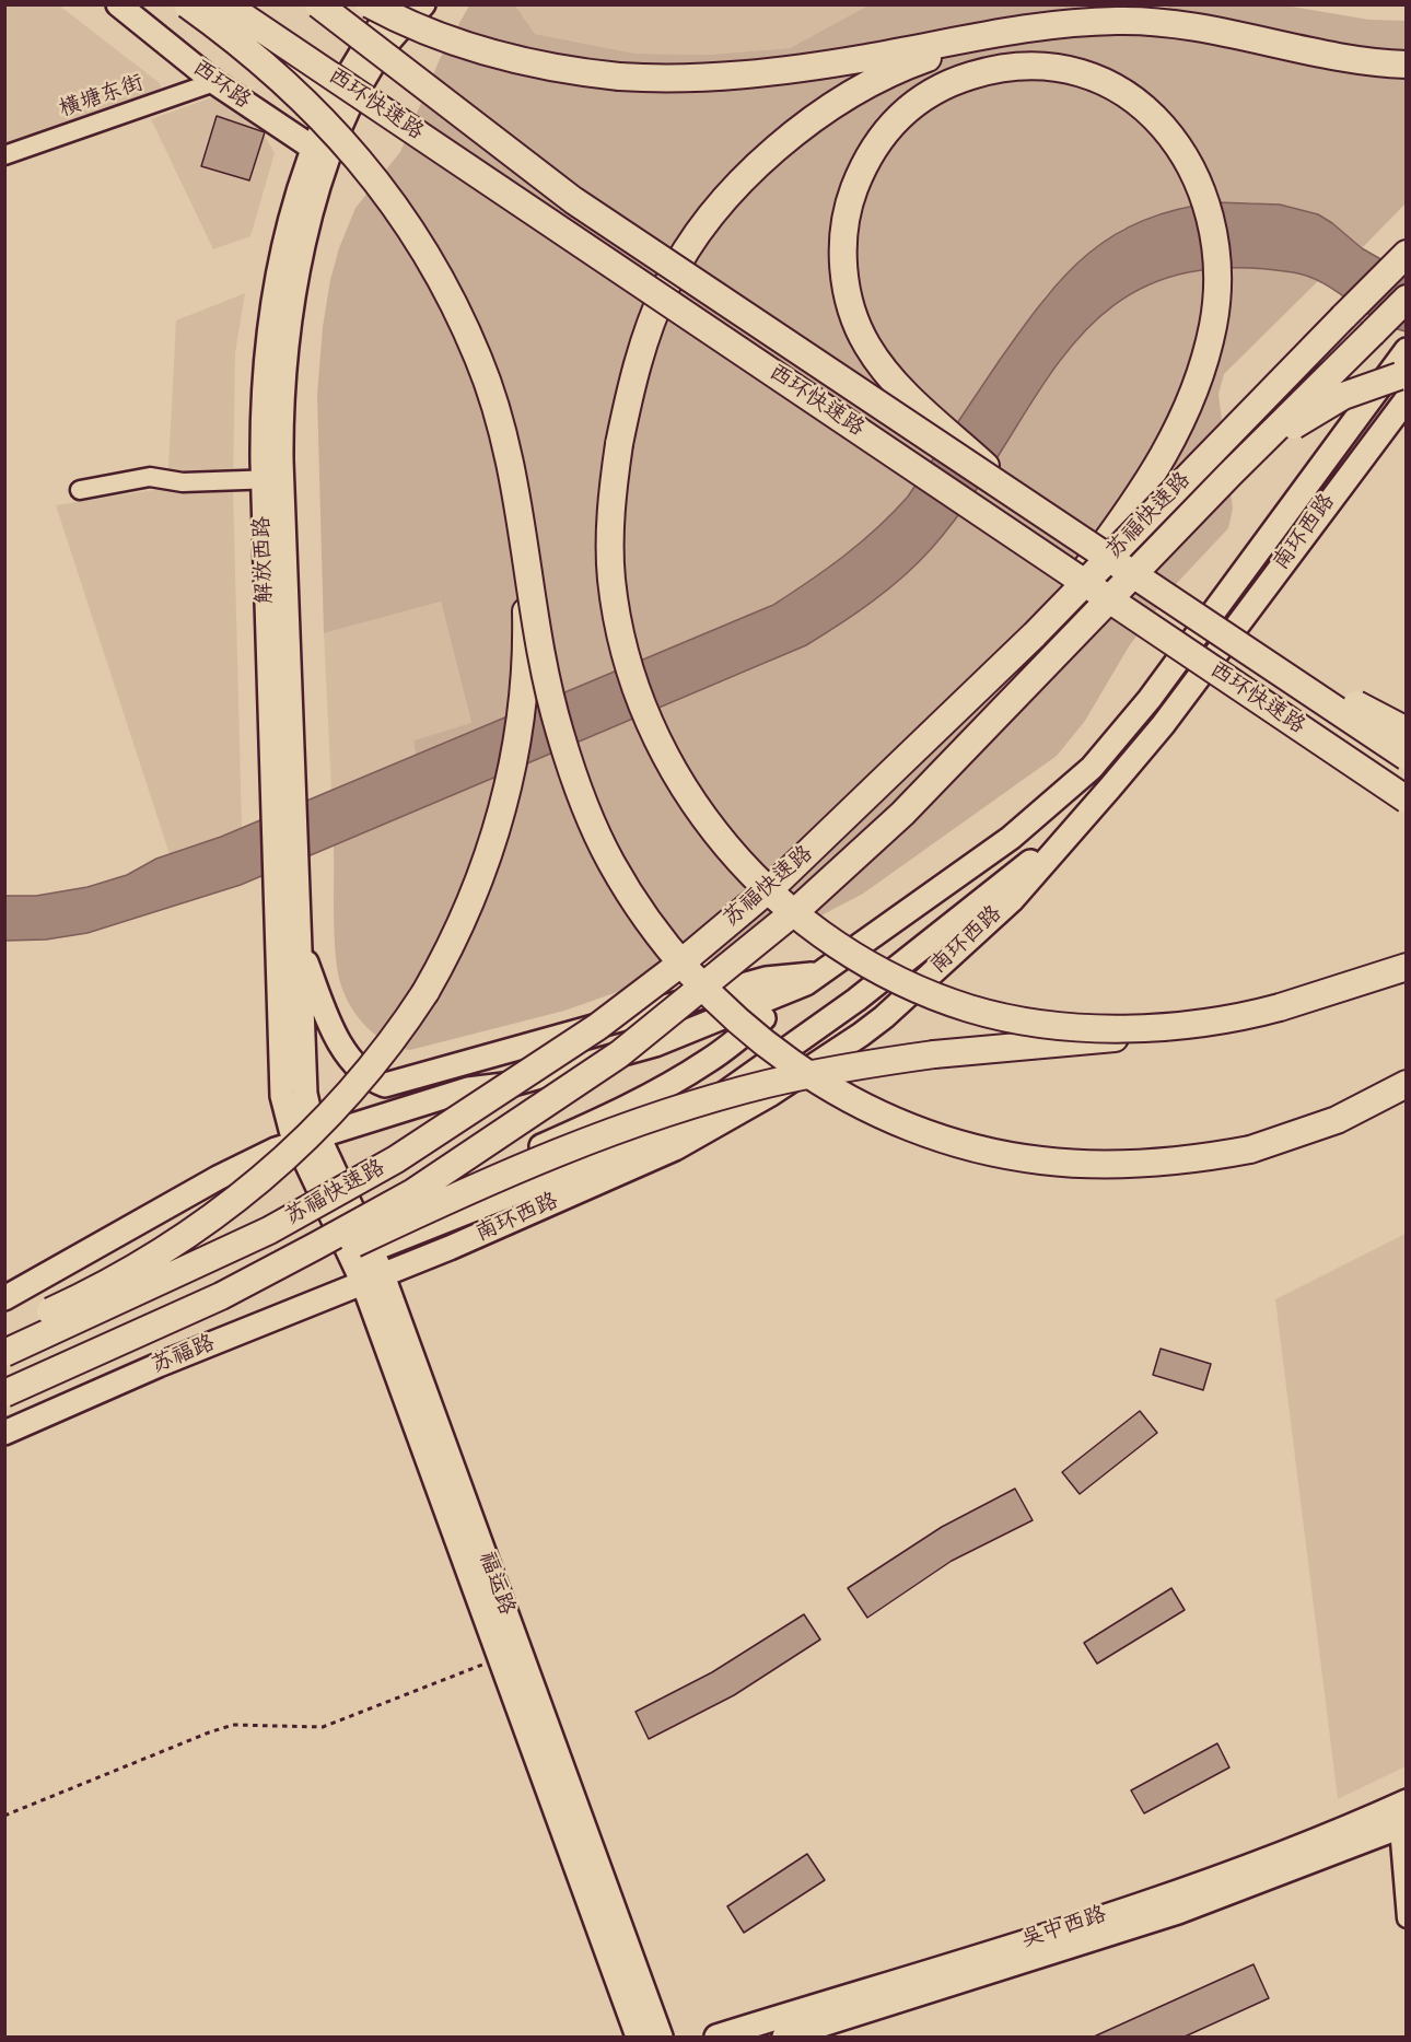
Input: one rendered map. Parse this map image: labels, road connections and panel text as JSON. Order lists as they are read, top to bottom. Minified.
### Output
{"streets":{"highway":["西环快速路","苏福快速路"],"main road":["西环路","南环西路","解放西路","苏福路","福运路","吴中西路"],"street":["横塘东街"]},"crossings":[["西环路","横塘东街"],["西环路","解放西路"],["南环西路","解放西路"],["南环西路","苏福路"],["南环西路","福运路"],["解放西路","福运路"],["苏福路","福运路"]]}
